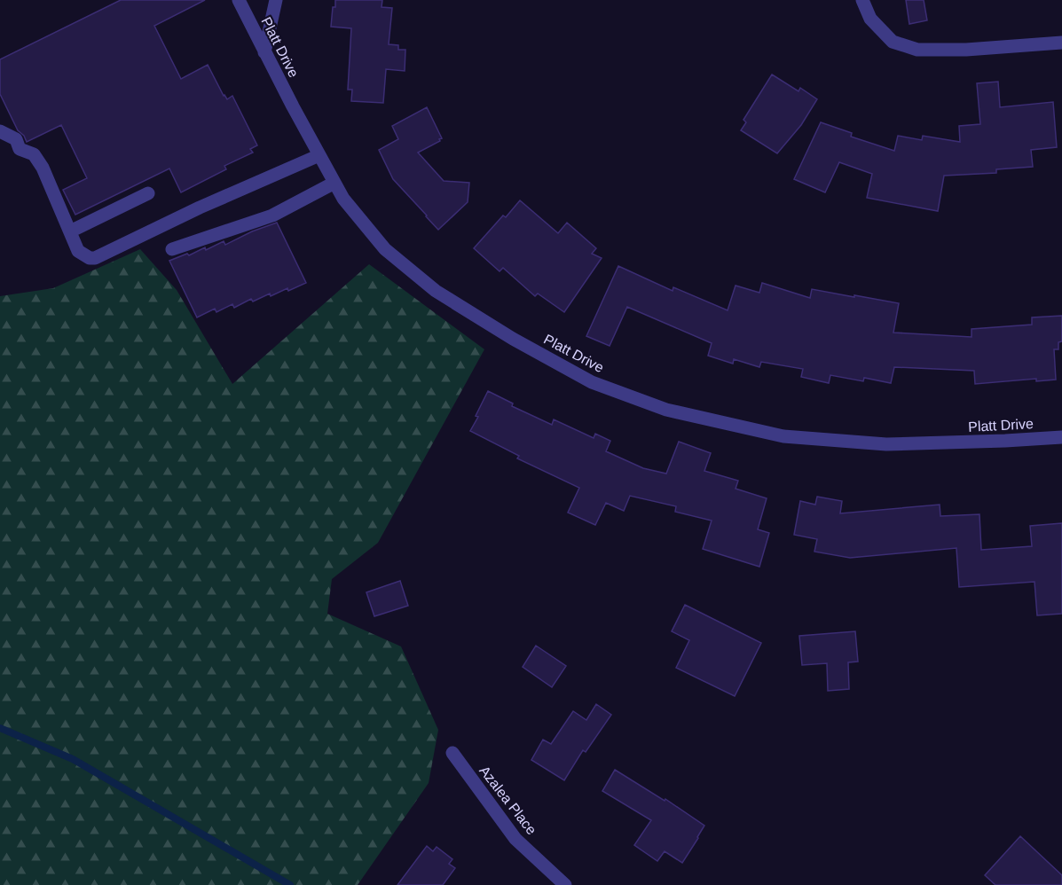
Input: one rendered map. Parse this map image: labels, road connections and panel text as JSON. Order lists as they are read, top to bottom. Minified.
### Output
{"streets":{"street":["Platt Drive","Azalea Place"]}}
